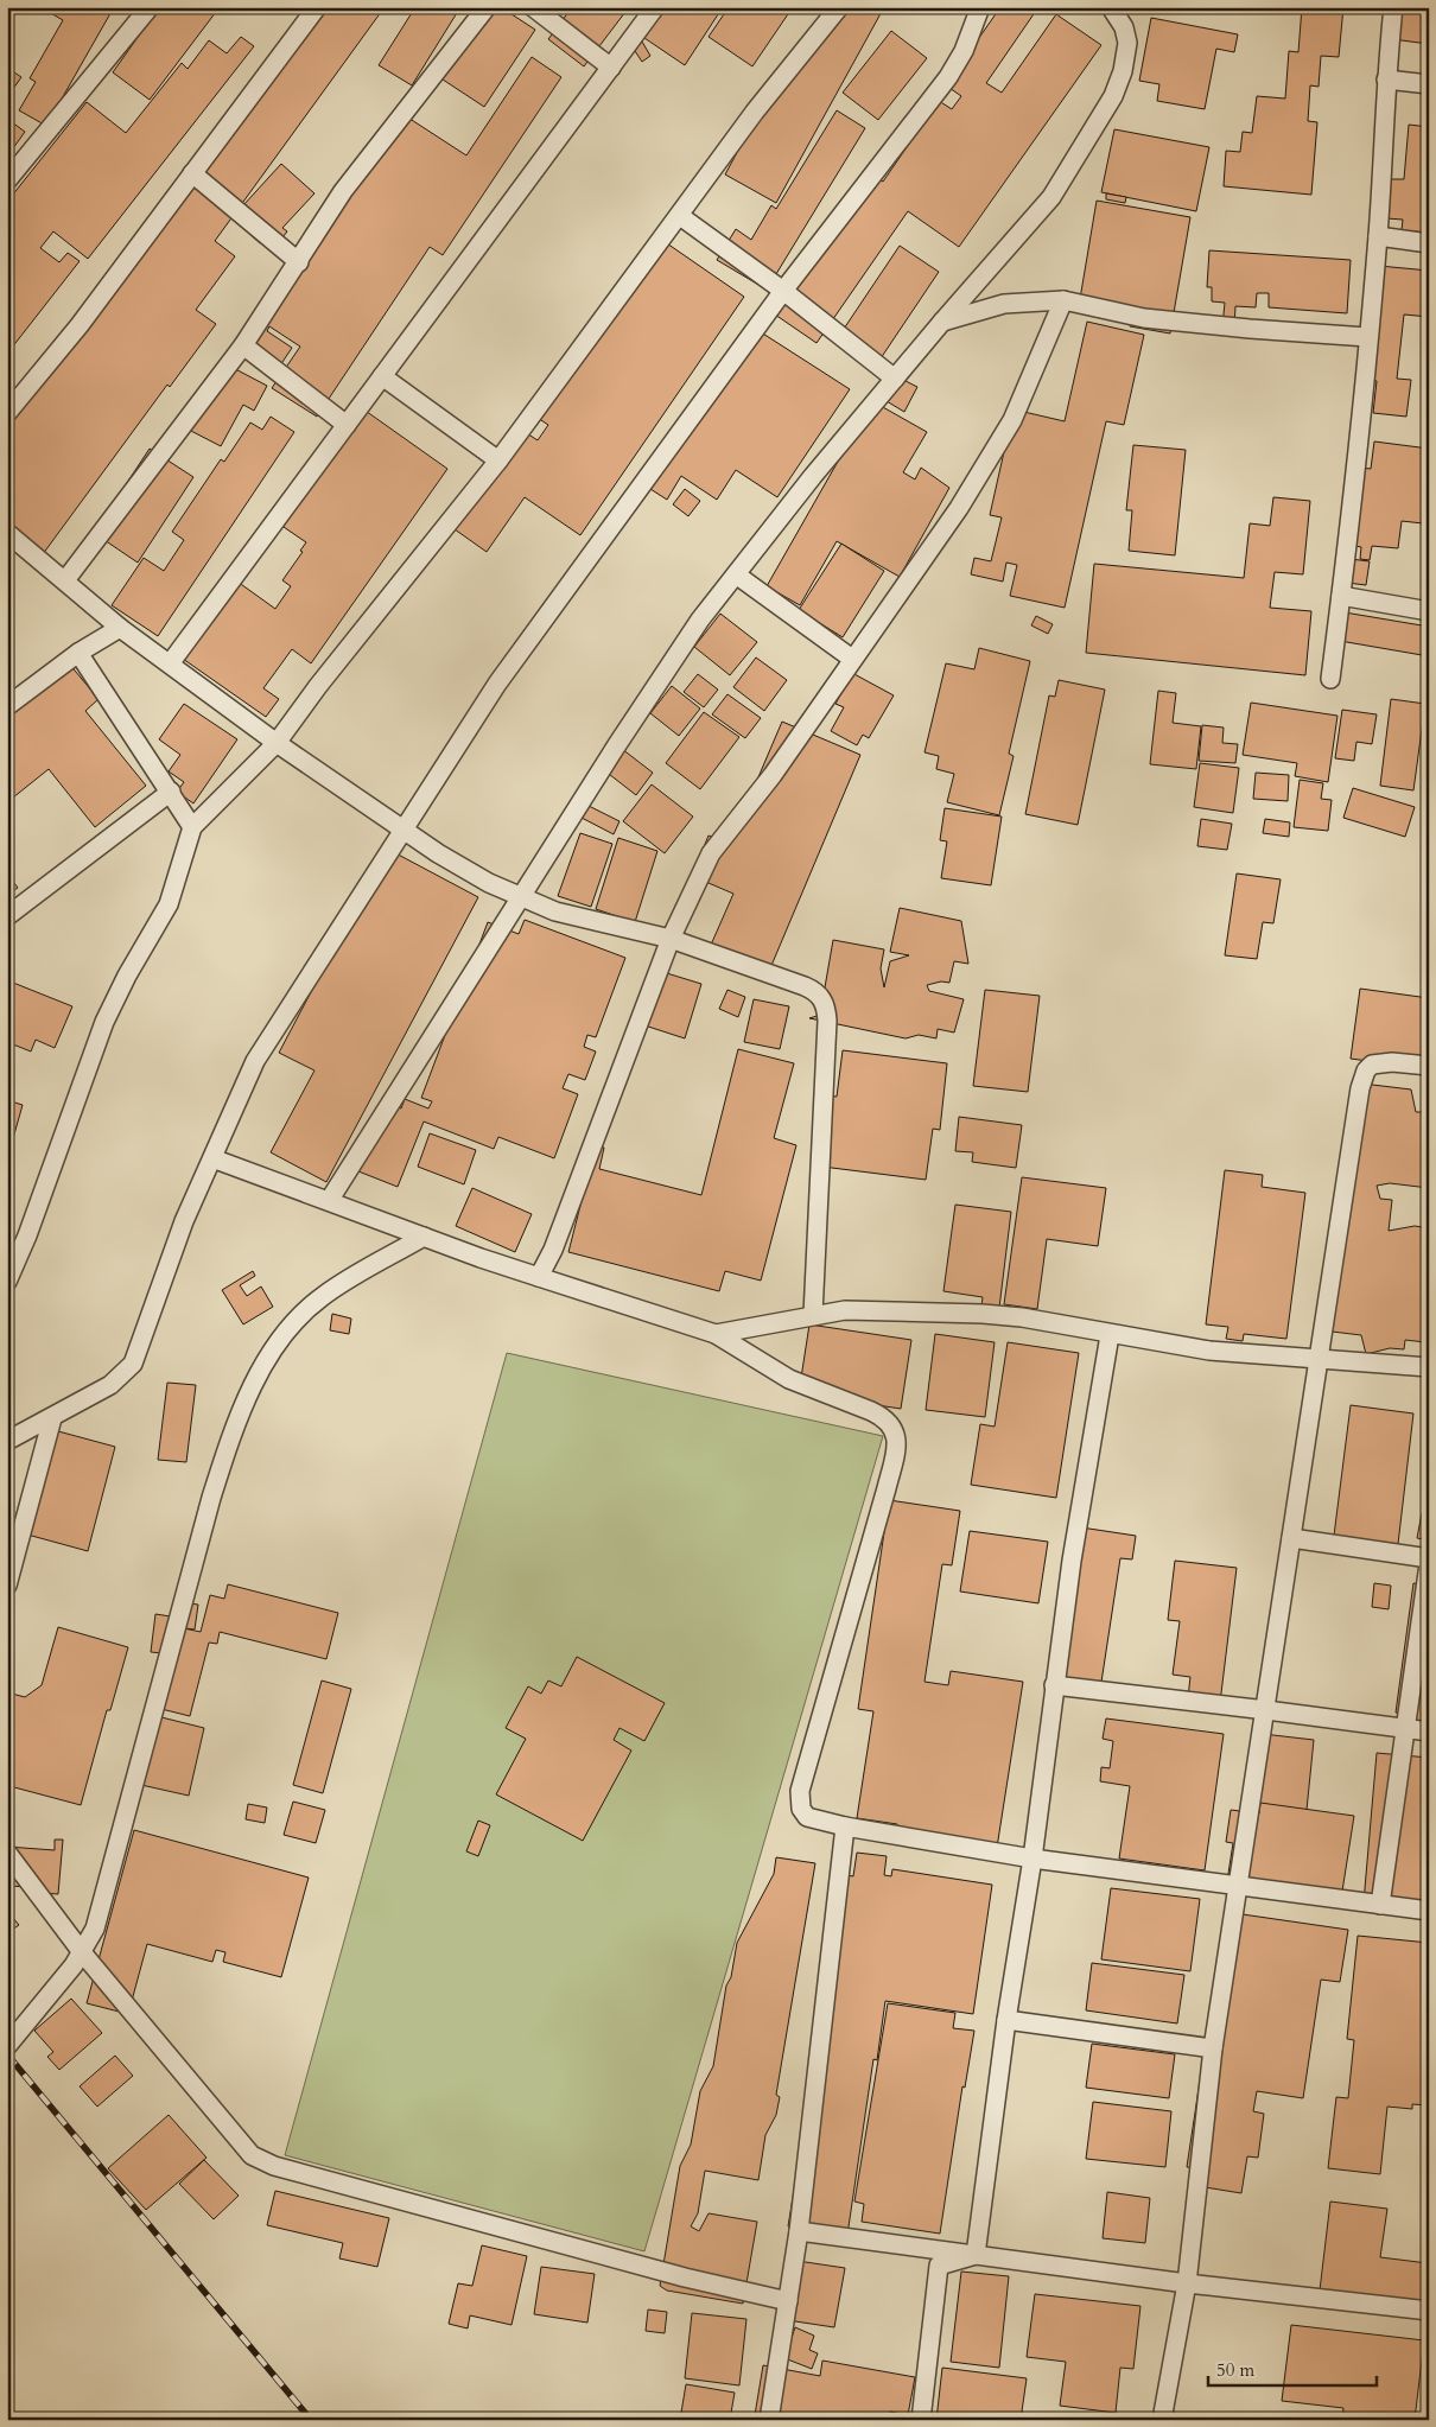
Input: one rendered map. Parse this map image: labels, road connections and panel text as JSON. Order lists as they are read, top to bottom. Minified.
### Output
{"scale_bar":"50 m"}
